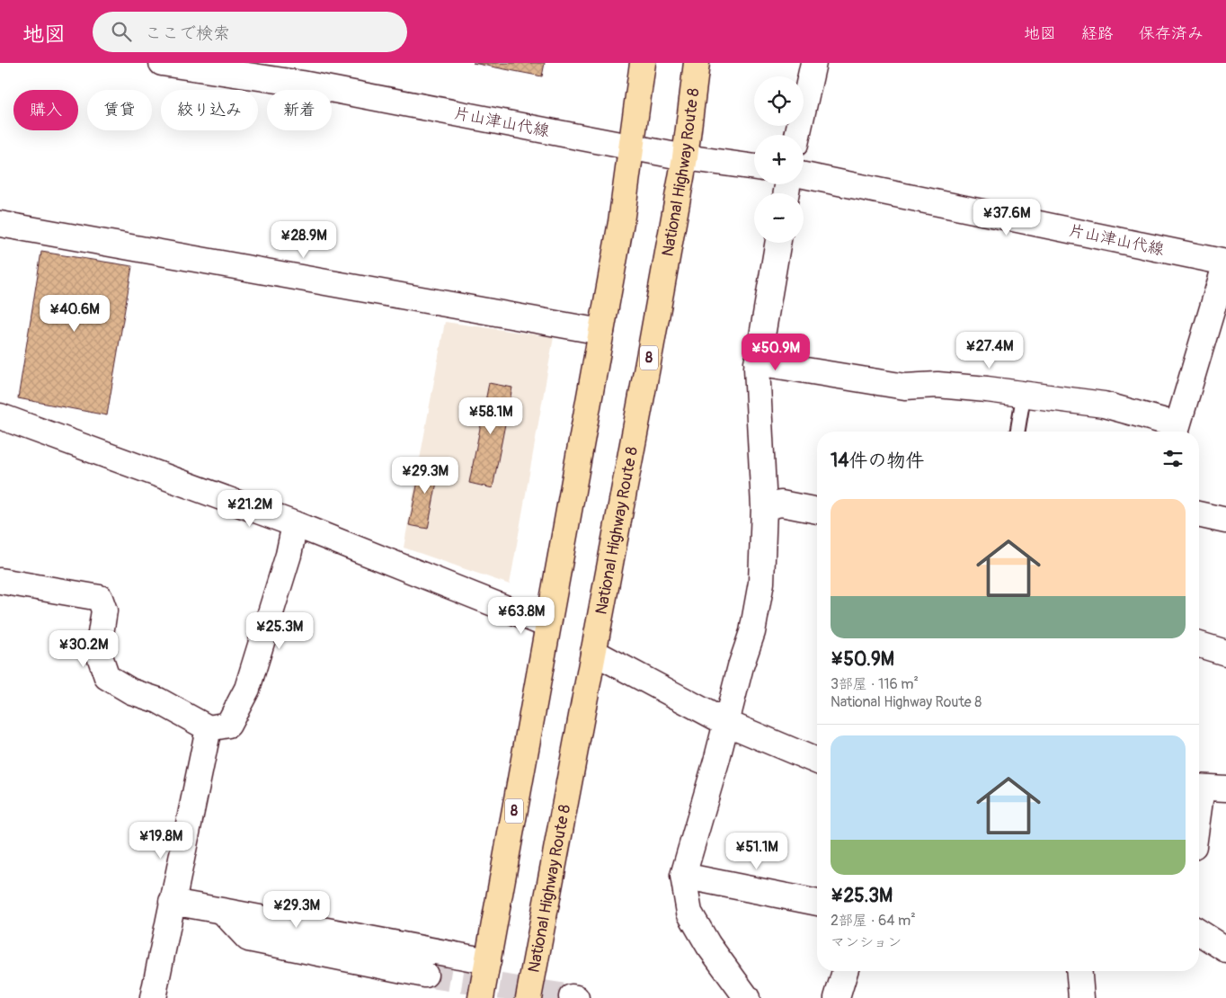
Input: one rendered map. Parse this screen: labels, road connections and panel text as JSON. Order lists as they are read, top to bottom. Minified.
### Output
{"streets":{"highway":["National Highway Route 8","8"],"street":["片山津山代線"]},"crossings":[["片山津山代線","National Highway Route 8"],["片山津山代線","8"]],"page":{"header":"地図","search":"ここで検索","nav":["地図","経路","保存済み"],"map_buttons":["+","−"],"chip":["購入","賃貸","絞り込み","新着"],"price":["¥37.6M","¥28.9M","¥40.6M","¥27.4M","¥50.9M","¥58.1M","¥29.3M","¥21.2M","¥63.8M","¥25.3M","¥30.2M","¥19.8M","¥51.1M","¥29.3M"],"heading":"14件の物件","list":[{"name":"¥50.9M","note":"3部屋 · 116 m² · National Highway Route 8"},{"name":"¥25.3M","note":"2部屋 · 64 m² · マンション"}]}}
